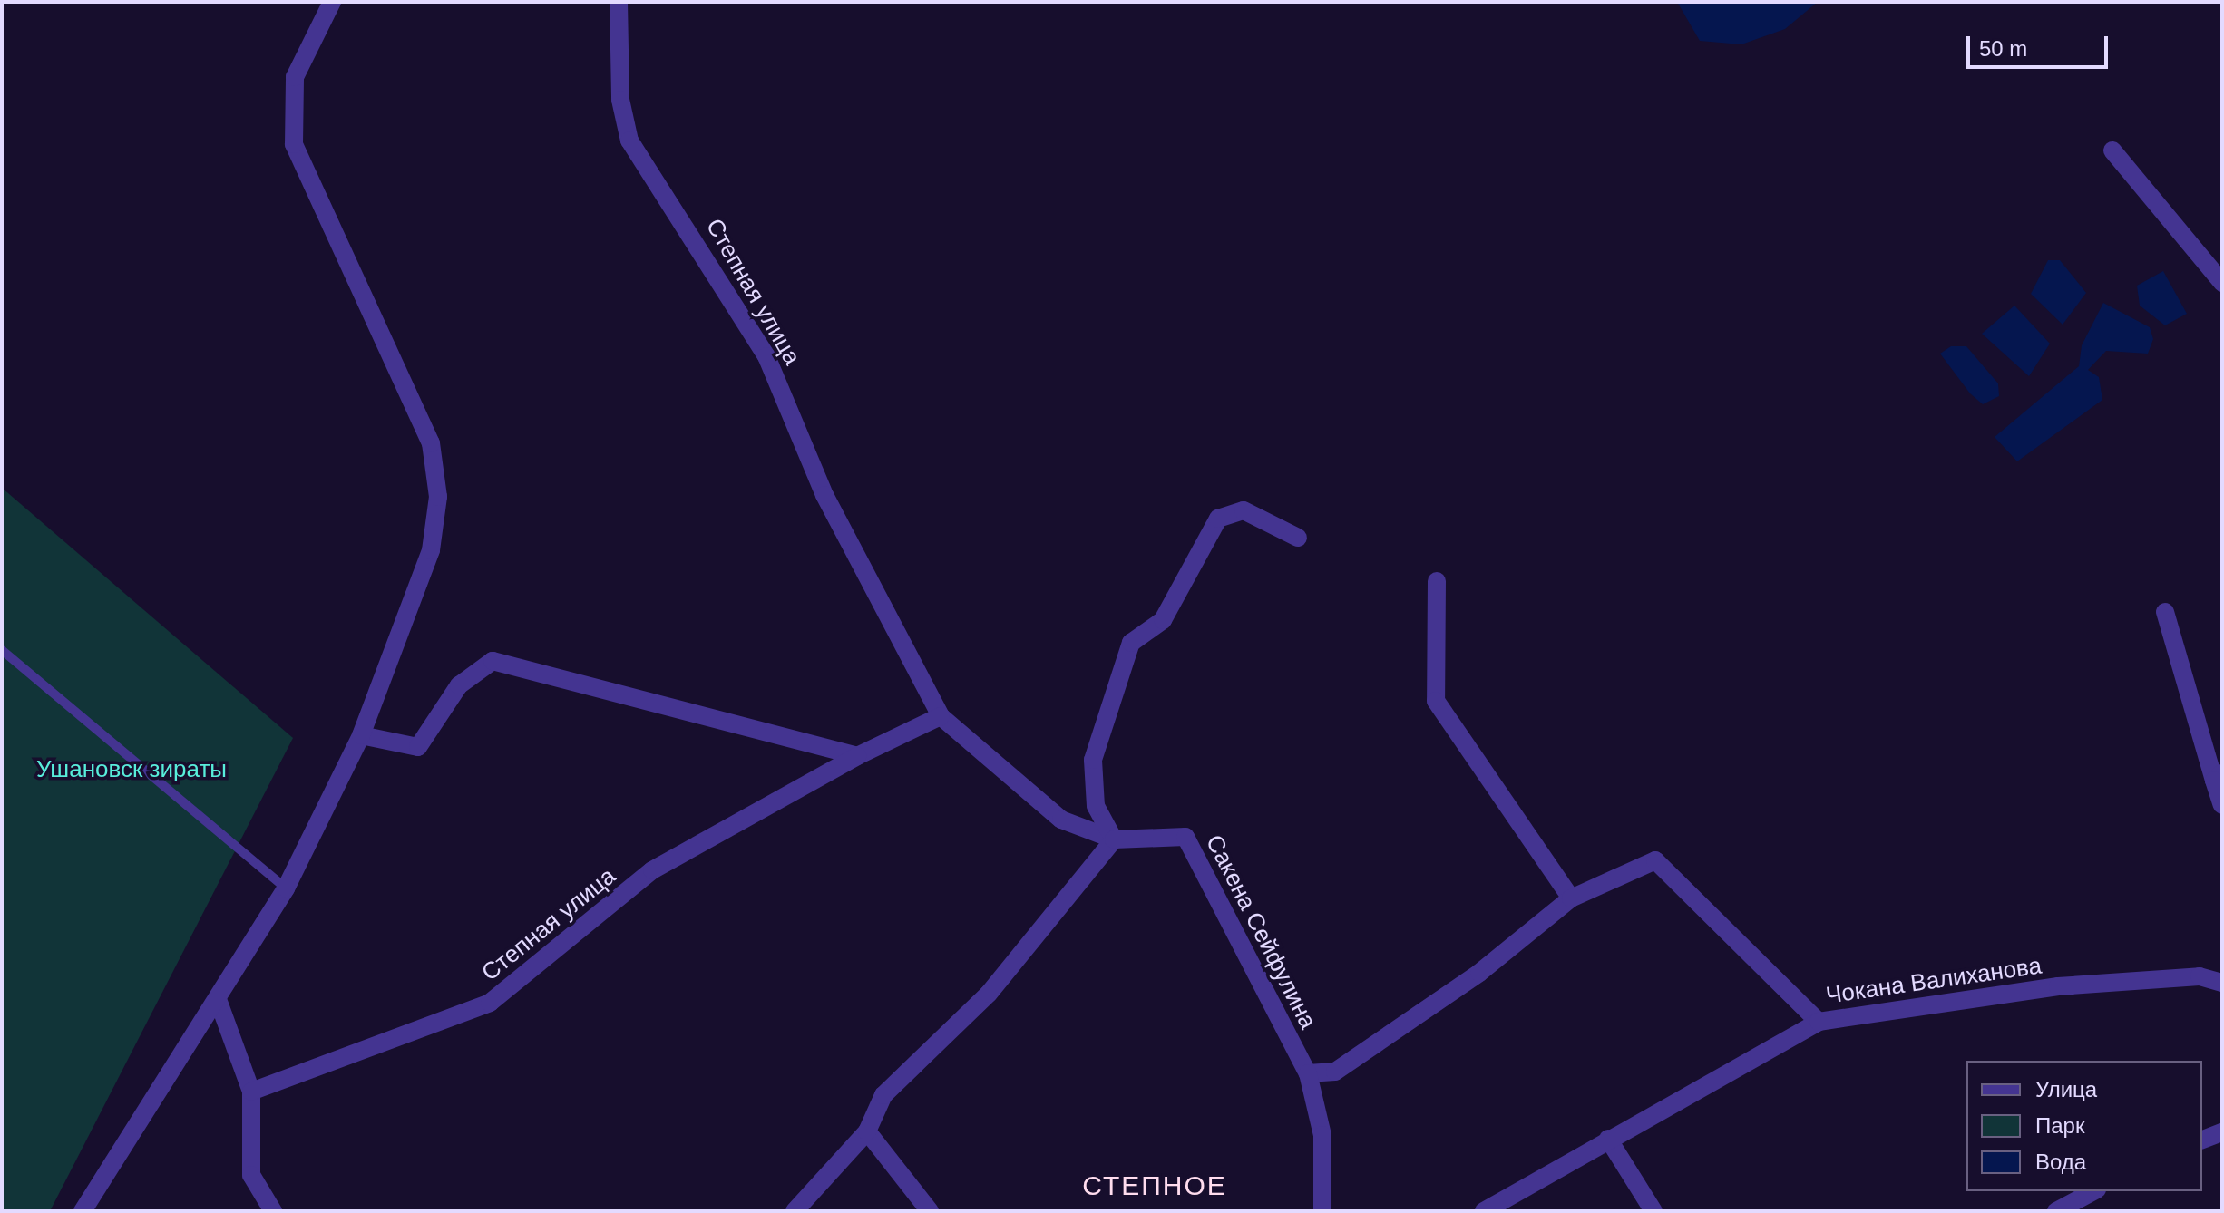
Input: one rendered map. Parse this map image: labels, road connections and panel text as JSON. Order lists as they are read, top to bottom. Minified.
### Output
{"streets":{"street":["Степная улица","Сакена Сейфулина","Чокана Валиханова"]},"crossings":[["Степная улица","Сакена Сейфулина"]],"districts":["СТЕПНОЕ"],"parks":["Ушановск зираты"],"legend":["Улица","Парк","Вода"],"scale_bar":"50 m"}
